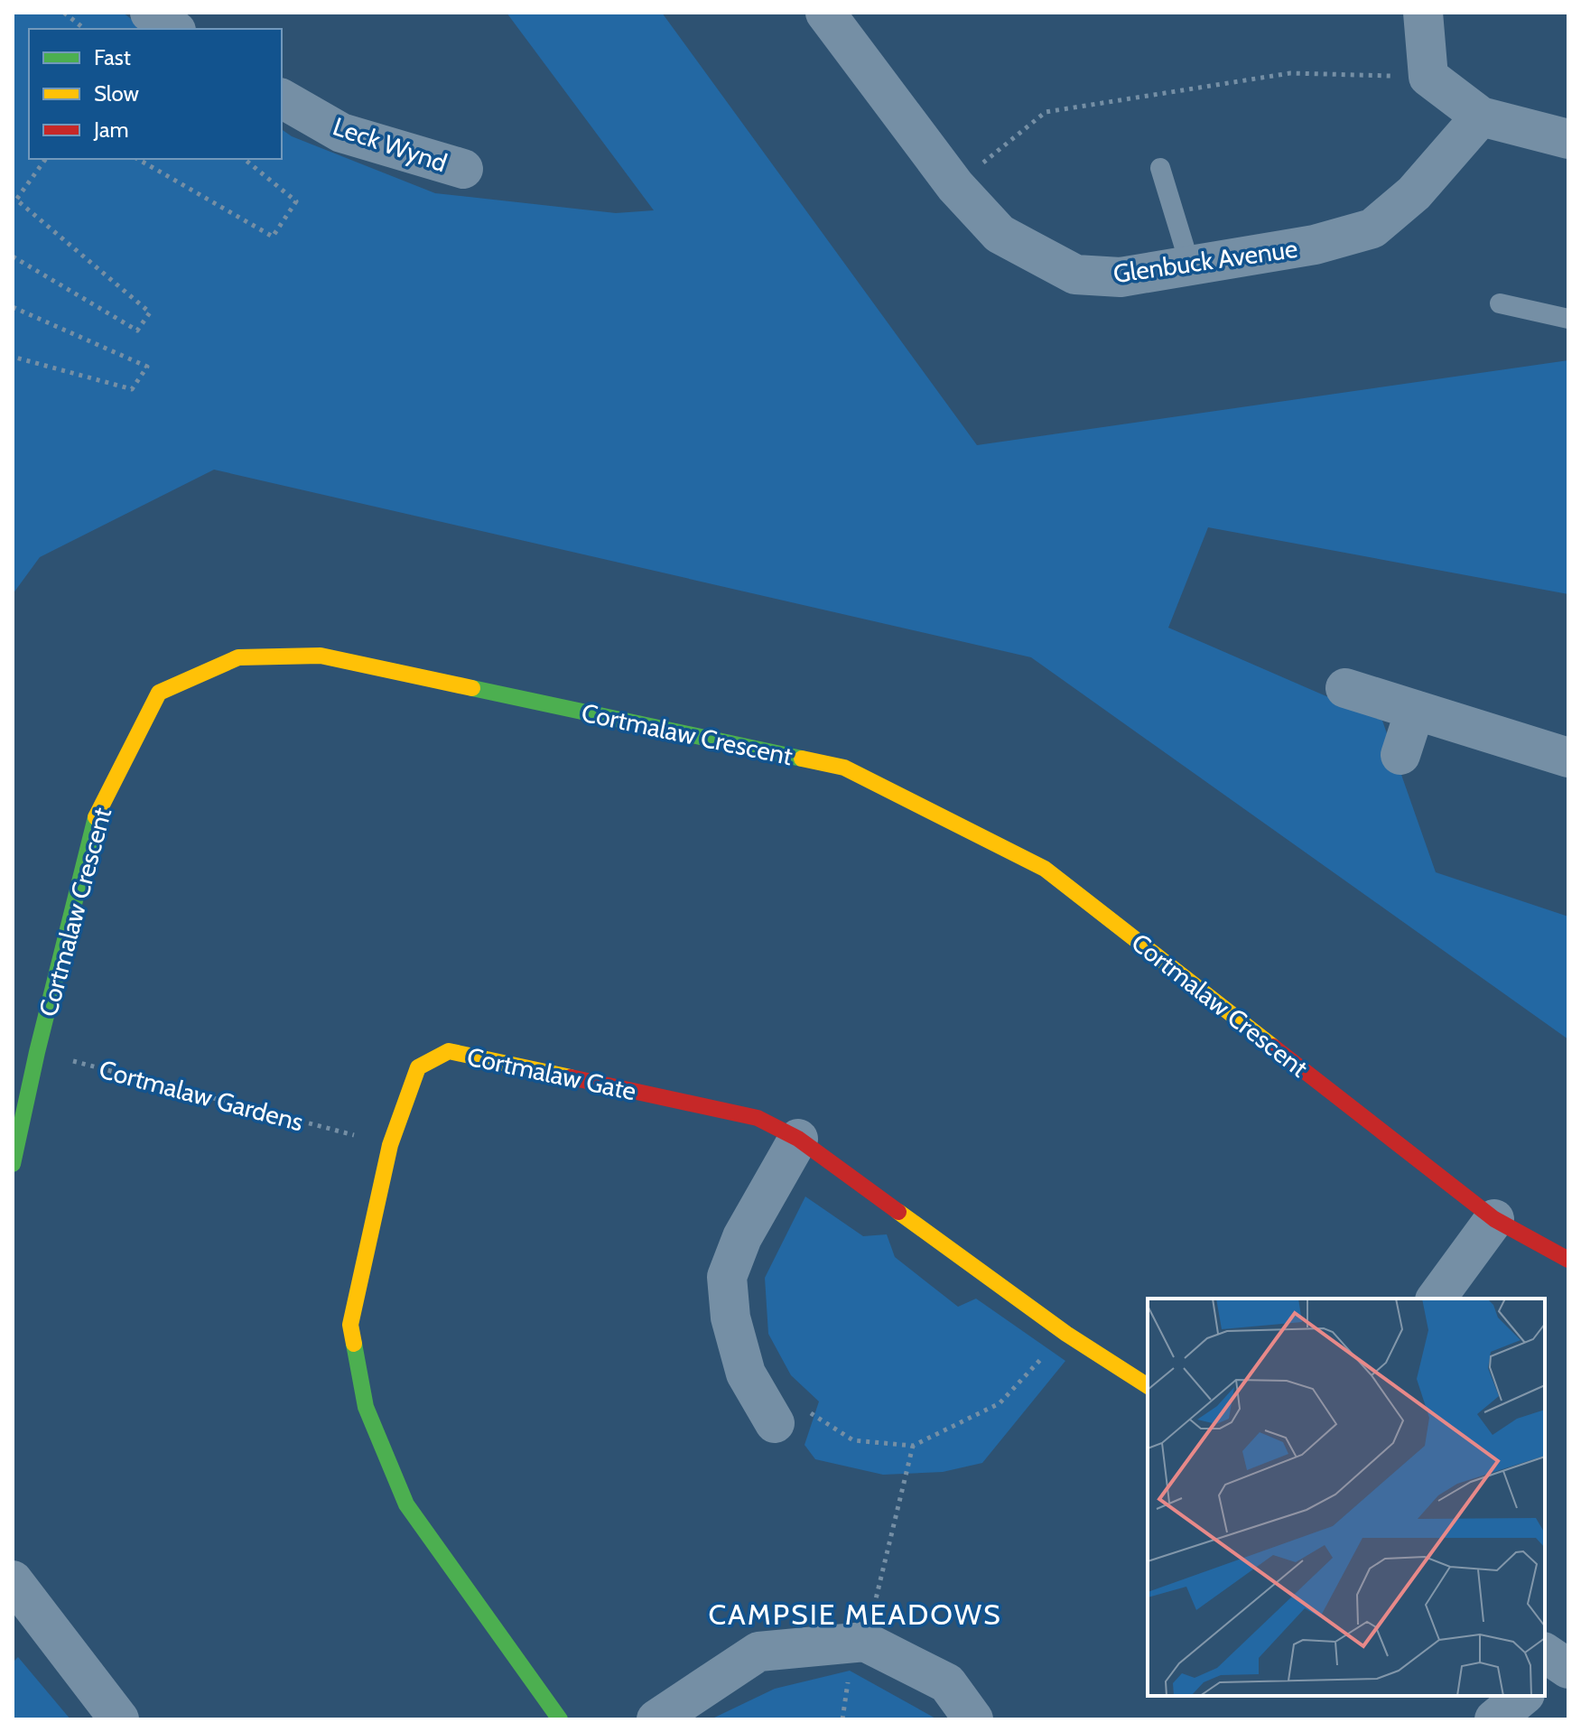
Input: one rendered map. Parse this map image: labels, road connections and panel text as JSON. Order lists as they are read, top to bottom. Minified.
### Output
{"streets":{"street":["Leck Wynd","Glenbuck Avenue","Cortmalaw Crescent","Cortmalaw Gate"],"path":["Cortmalaw Gardens"]},"crossings":[["Cortmalaw Crescent","Cortmalaw Gardens"],["Cortmalaw Gate","Cortmalaw Gardens"]],"districts":["CAMPSIE MEADOWS"],"legend":["Fast","Slow","Jam"]}
